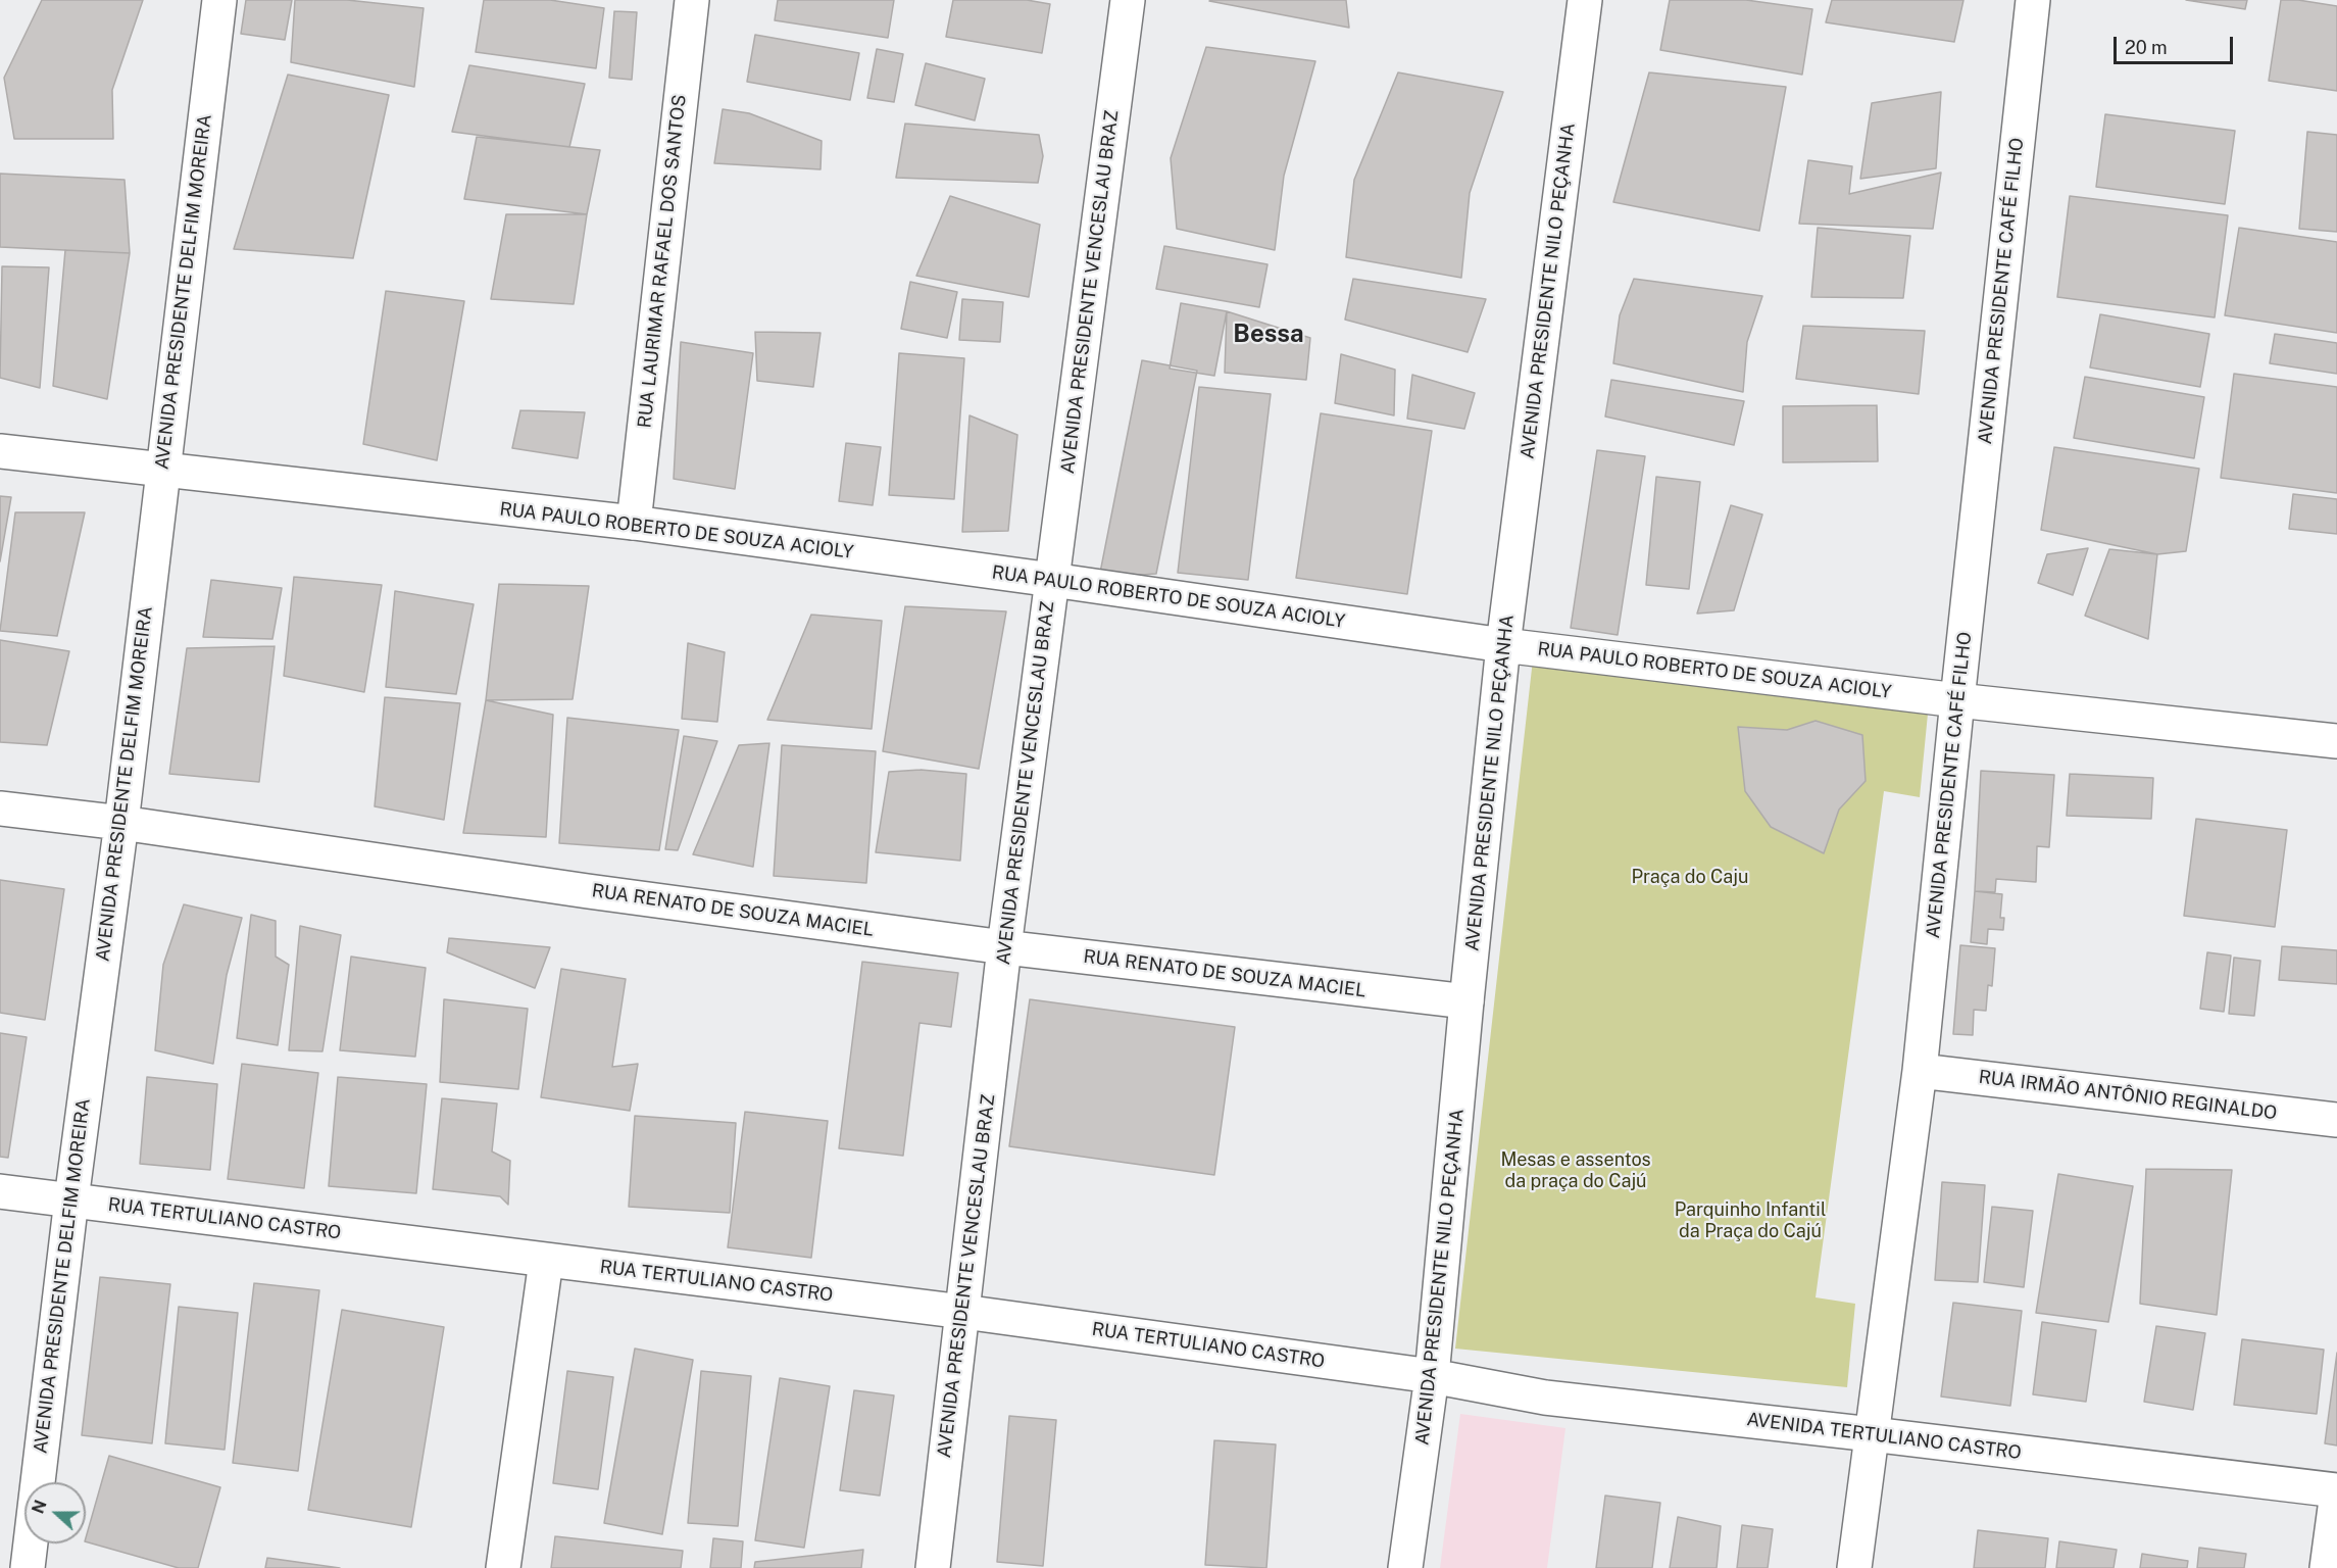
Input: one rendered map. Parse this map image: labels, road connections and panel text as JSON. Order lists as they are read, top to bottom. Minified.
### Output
{"streets":{"street":["RUA LAURIMAR RAFAEL DOS SANTOS","AVENIDA PRESIDENTE NILO PEÇANHA","AVENIDA PRESIDENTE CAFÉ FILHO","AVENIDA PRESIDENTE DELFIM MOREIRA","AVENIDA PRESIDENTE VENCESLAU BRAZ","RUA PAULO ROBERTO DE SOUZA ACIOLY","RUA RENATO DE SOUZA MACIEL","RUA IRMÃO ANTÔNIO REGINALDO","RUA TERTULIANO CASTRO","AVENIDA TERTULIANO CASTRO"]},"crossings":[["RUA LAURIMAR RAFAEL DOS SANTOS","RUA PAULO ROBERTO DE SOUZA ACIOLY"],["AVENIDA PRESIDENTE NILO PEÇANHA","RUA PAULO ROBERTO DE SOUZA ACIOLY"],["AVENIDA PRESIDENTE NILO PEÇANHA","RUA RENATO DE SOUZA MACIEL"],["AVENIDA PRESIDENTE NILO PEÇANHA","RUA TERTULIANO CASTRO"],["AVENIDA PRESIDENTE NILO PEÇANHA","AVENIDA TERTULIANO CASTRO"],["AVENIDA PRESIDENTE CAFÉ FILHO","RUA PAULO ROBERTO DE SOUZA ACIOLY"],["AVENIDA PRESIDENTE CAFÉ FILHO","RUA IRMÃO ANTÔNIO REGINALDO"],["AVENIDA PRESIDENTE CAFÉ FILHO","AVENIDA TERTULIANO CASTRO"],["AVENIDA PRESIDENTE DELFIM MOREIRA","RUA PAULO ROBERTO DE SOUZA ACIOLY"],["AVENIDA PRESIDENTE DELFIM MOREIRA","RUA RENATO DE SOUZA MACIEL"],["AVENIDA PRESIDENTE DELFIM MOREIRA","RUA TERTULIANO CASTRO"],["AVENIDA PRESIDENTE VENCESLAU BRAZ","RUA PAULO ROBERTO DE SOUZA ACIOLY"],["AVENIDA PRESIDENTE VENCESLAU BRAZ","RUA RENATO DE SOUZA MACIEL"],["AVENIDA PRESIDENTE VENCESLAU BRAZ","RUA TERTULIANO CASTRO"],["RUA TERTULIANO CASTRO","AVENIDA TERTULIANO CASTRO"]],"districts":["Bessa"],"parks":["Praça do Caju","Mesas e assentos da praça do Cajú","Parquinho Infantil da Praça do Cajú"],"scale_bar":"20 m","north":"left"}
